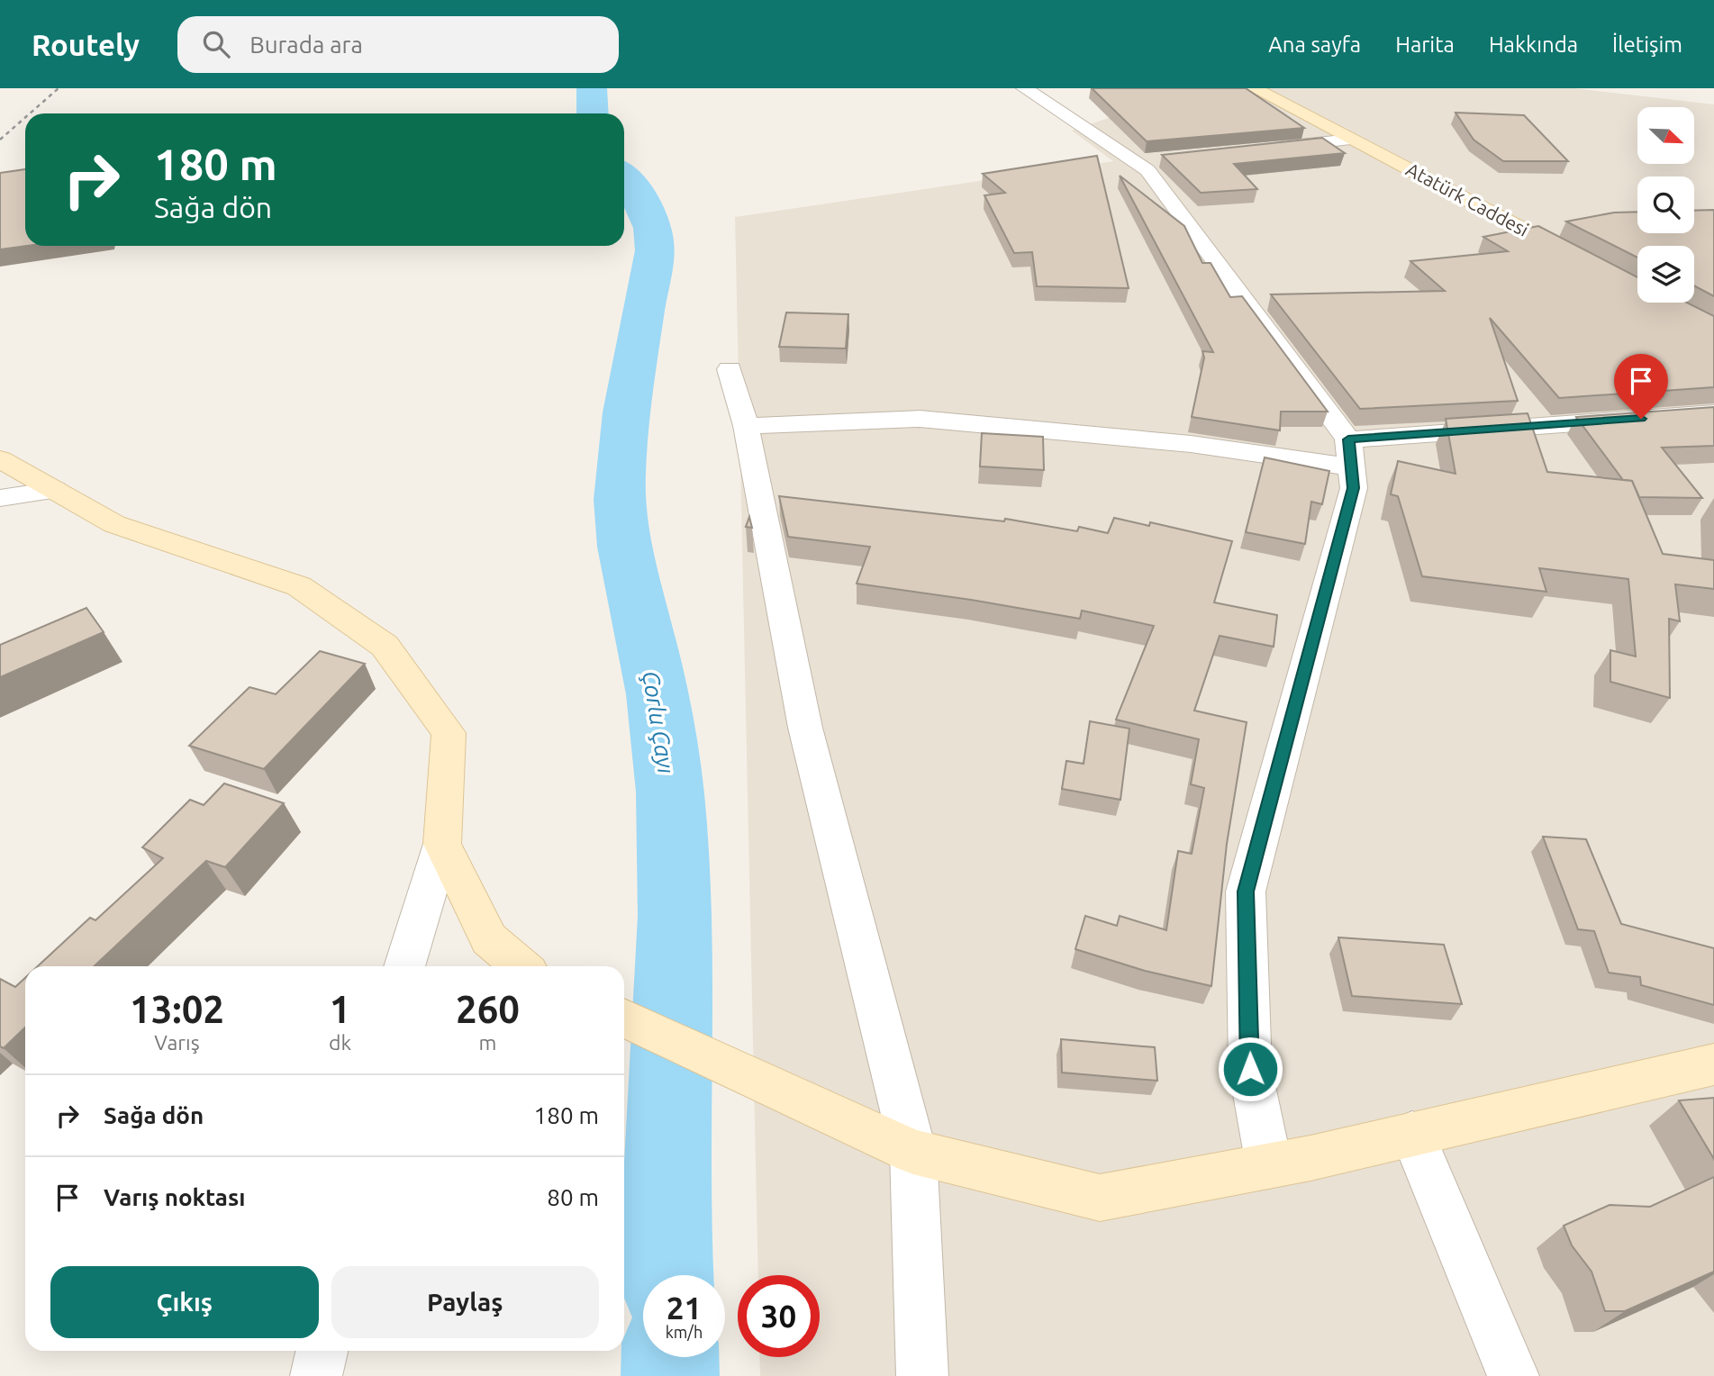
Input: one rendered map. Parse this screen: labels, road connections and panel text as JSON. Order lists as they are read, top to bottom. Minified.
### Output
{"streets":{"street":["Atatürk Caddesi"]},"water":["Çorlu Çayı"],"north":"bottom right","page":{"header":"Routely","search":"Burada ara","nav":["Ana sayfa","Harita","Hakkında","İletişim"],"turn":["180 m","Sağa dön"],"eta":["13:02","Varış","1","dk","260","m"],"list":[{"name":"Sağa dön","value":"180 m"},{"name":"Varış noktası","value":"80 m"}],"buttons":["Çıkış","Paylaş"],"speed":"21 km/h","limit":"30"}}
